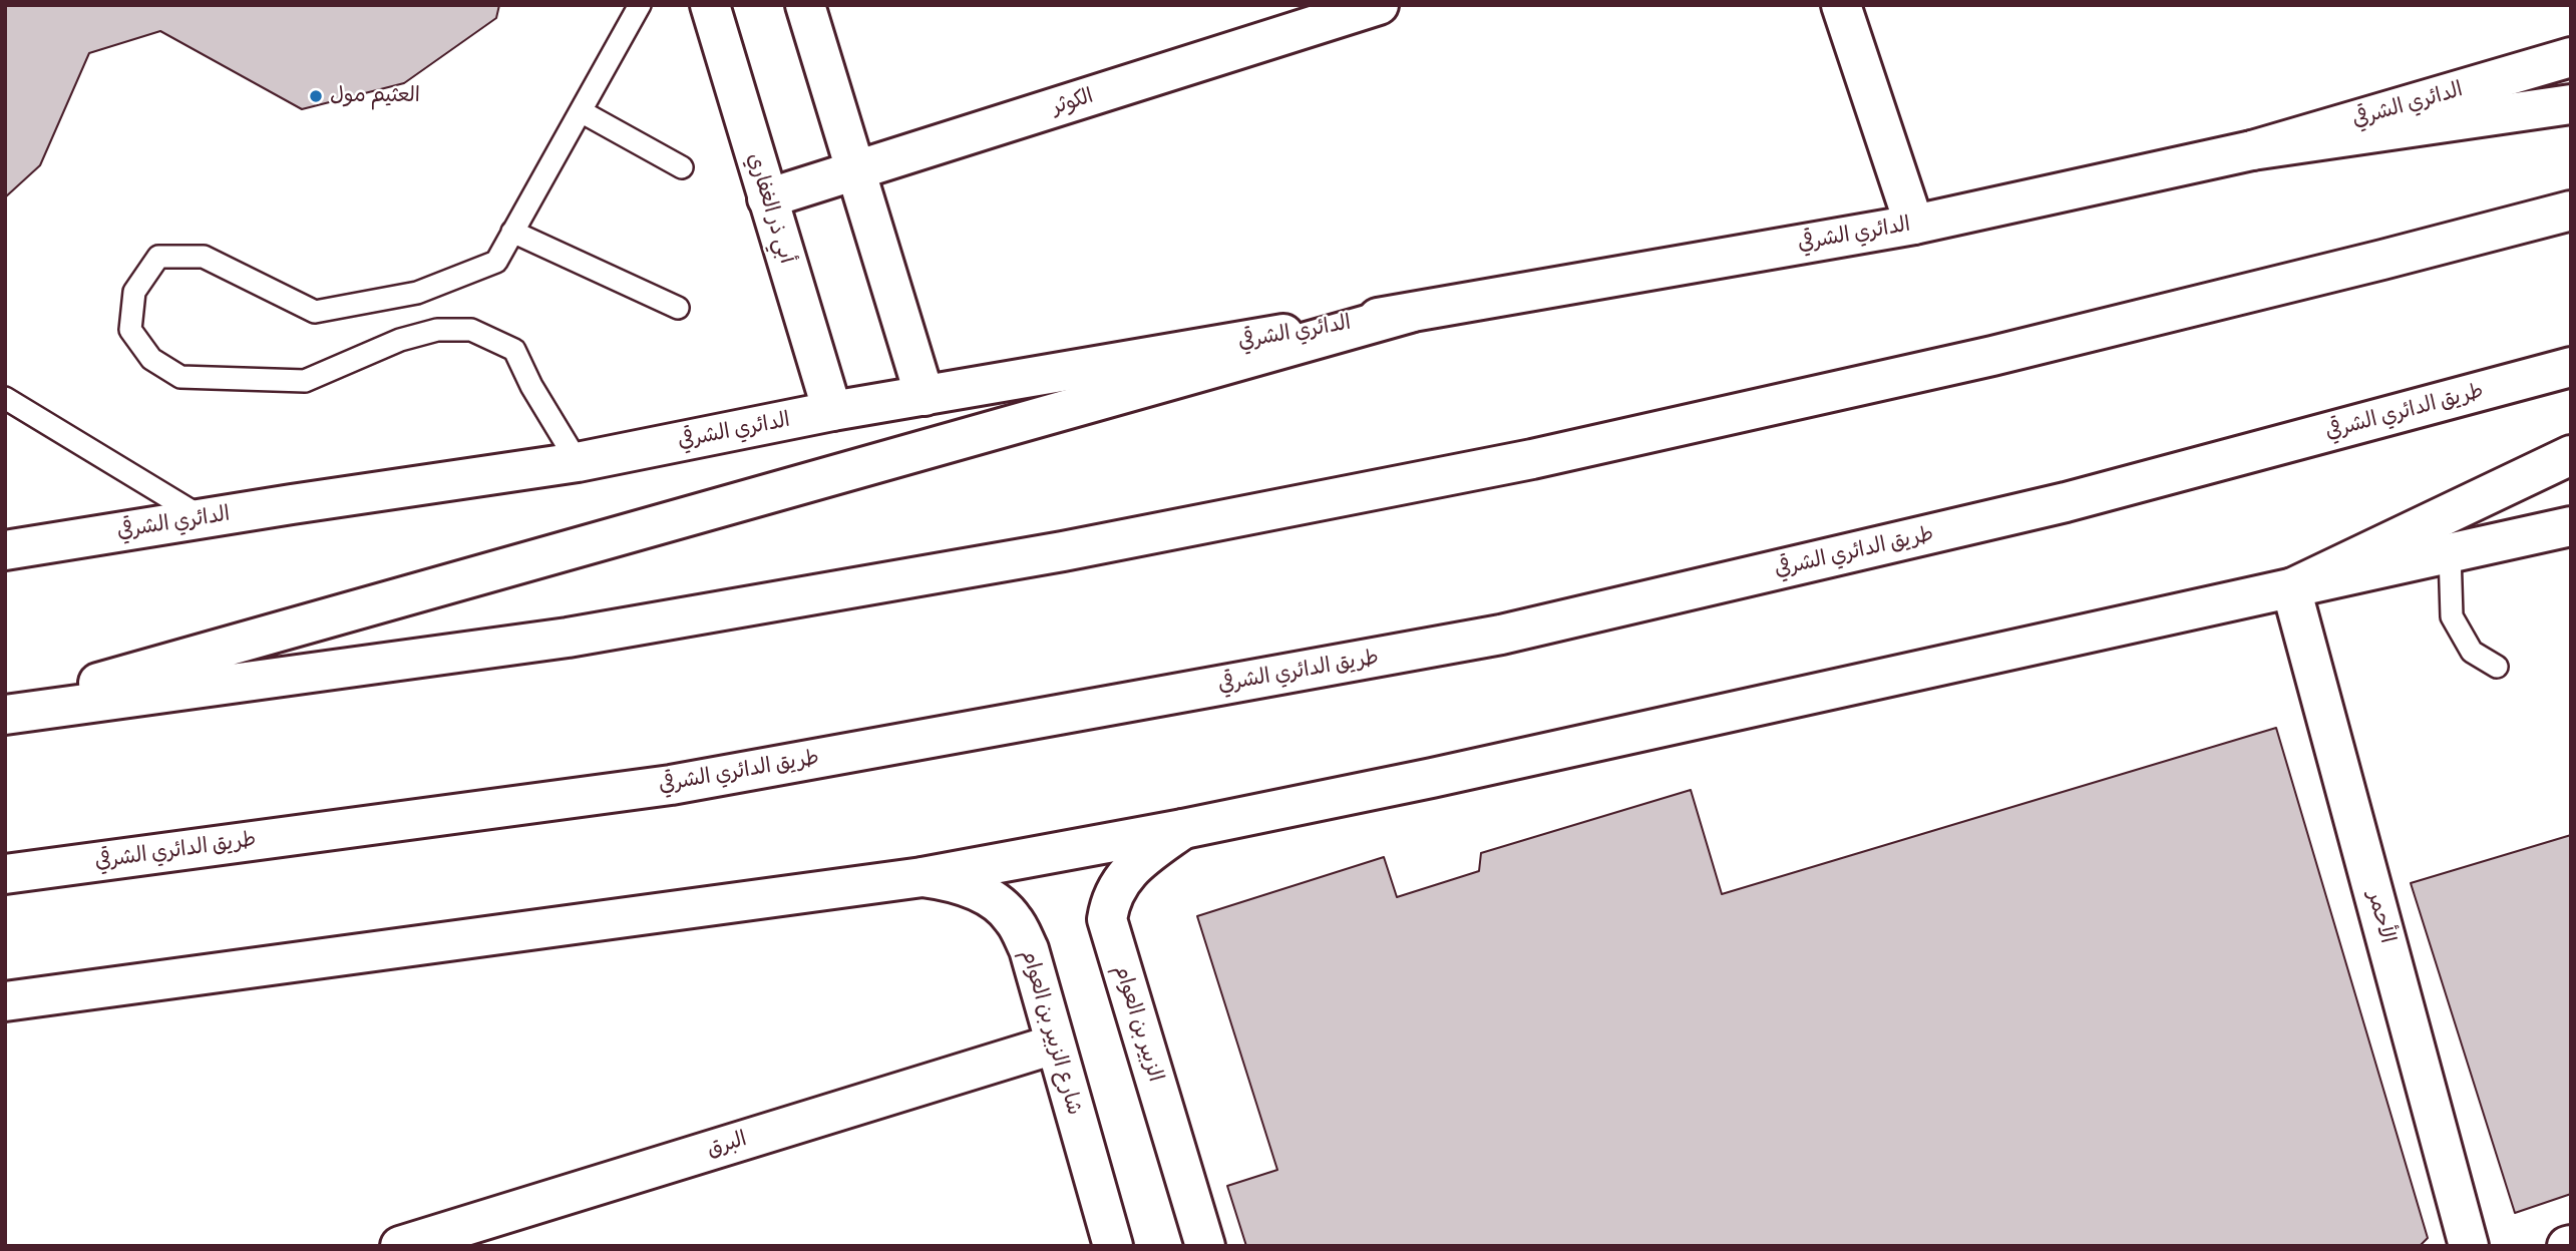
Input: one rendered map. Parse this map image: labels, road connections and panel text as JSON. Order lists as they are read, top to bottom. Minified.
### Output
{"streets":{"main road":["الكوثر","الدائري الشرقي","أبي ذر الغفاري","طريق الدائري الشرقي","الأحمر","الزبير بن العوام","شارع الزبير بن العوام","البرق"]},"crossings":[["الكوثر","أبي ذر الغفاري"],["الدائري الشرقي","أبي ذر الغفاري"],["شارع الزبير بن العوام","البرق"]],"places":["العثيم مول"]}
